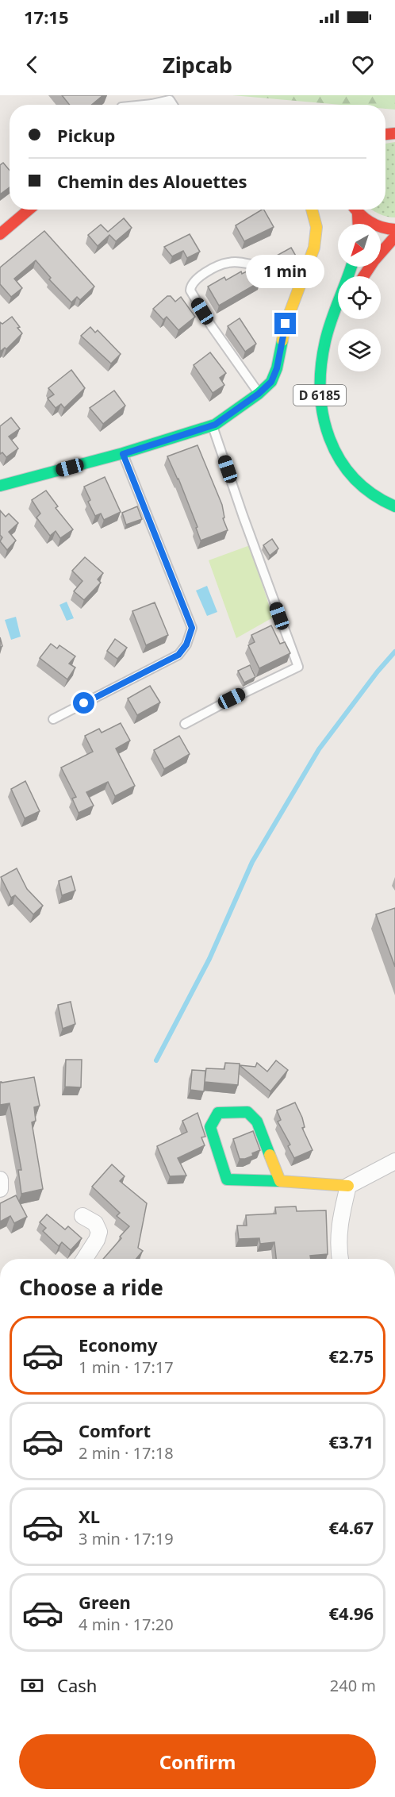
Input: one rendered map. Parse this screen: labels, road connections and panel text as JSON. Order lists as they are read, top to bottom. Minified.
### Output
{"streets":{"main road":["D 6185"]},"north":"bottom left","page":{"status":"17:15","header":"Zipcab","banner":["Pickup","Chemin des Alouettes"],"bubble":"1 min","heading":"Choose a ride","list":[{"name":"Economy","note":"1 min · 17:17","value":"€2.75"},{"name":"Comfort","note":"2 min · 17:18","value":"€3.71"},{"name":"XL","note":"3 min · 17:19","value":"€4.67"},{"name":"Green","note":"4 min · 17:20","value":"€4.96"}],"pay":["Cash","240 m"],"buttons":"Confirm"}}
